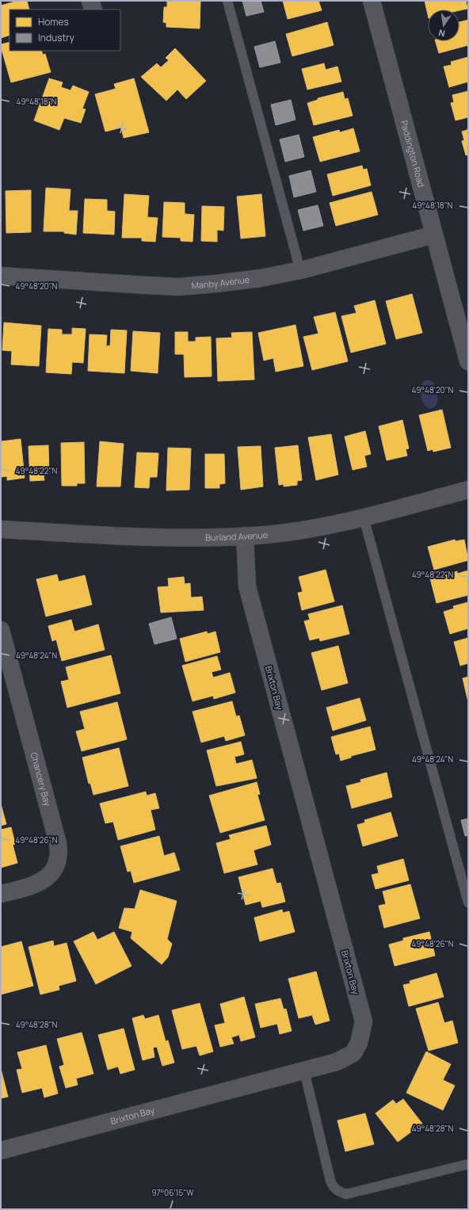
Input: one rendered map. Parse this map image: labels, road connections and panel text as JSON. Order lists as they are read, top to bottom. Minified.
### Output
{"streets":{"street":["Paddington Road","Manby Avenue","Burland Avenue","Brixton Bay","Chancery Bay"]},"crossings":[["Paddington Road","Manby Avenue"],["Burland Avenue","Brixton Bay"]],"legend":["Homes","Industry"],"north":"bottom","coordinates":["49°48'18\"N","49°48'20\"N","49°48'22\"N","49°48'24\"N","49°48'26\"N","49°48'28\"N","97°06'15\"W"]}
